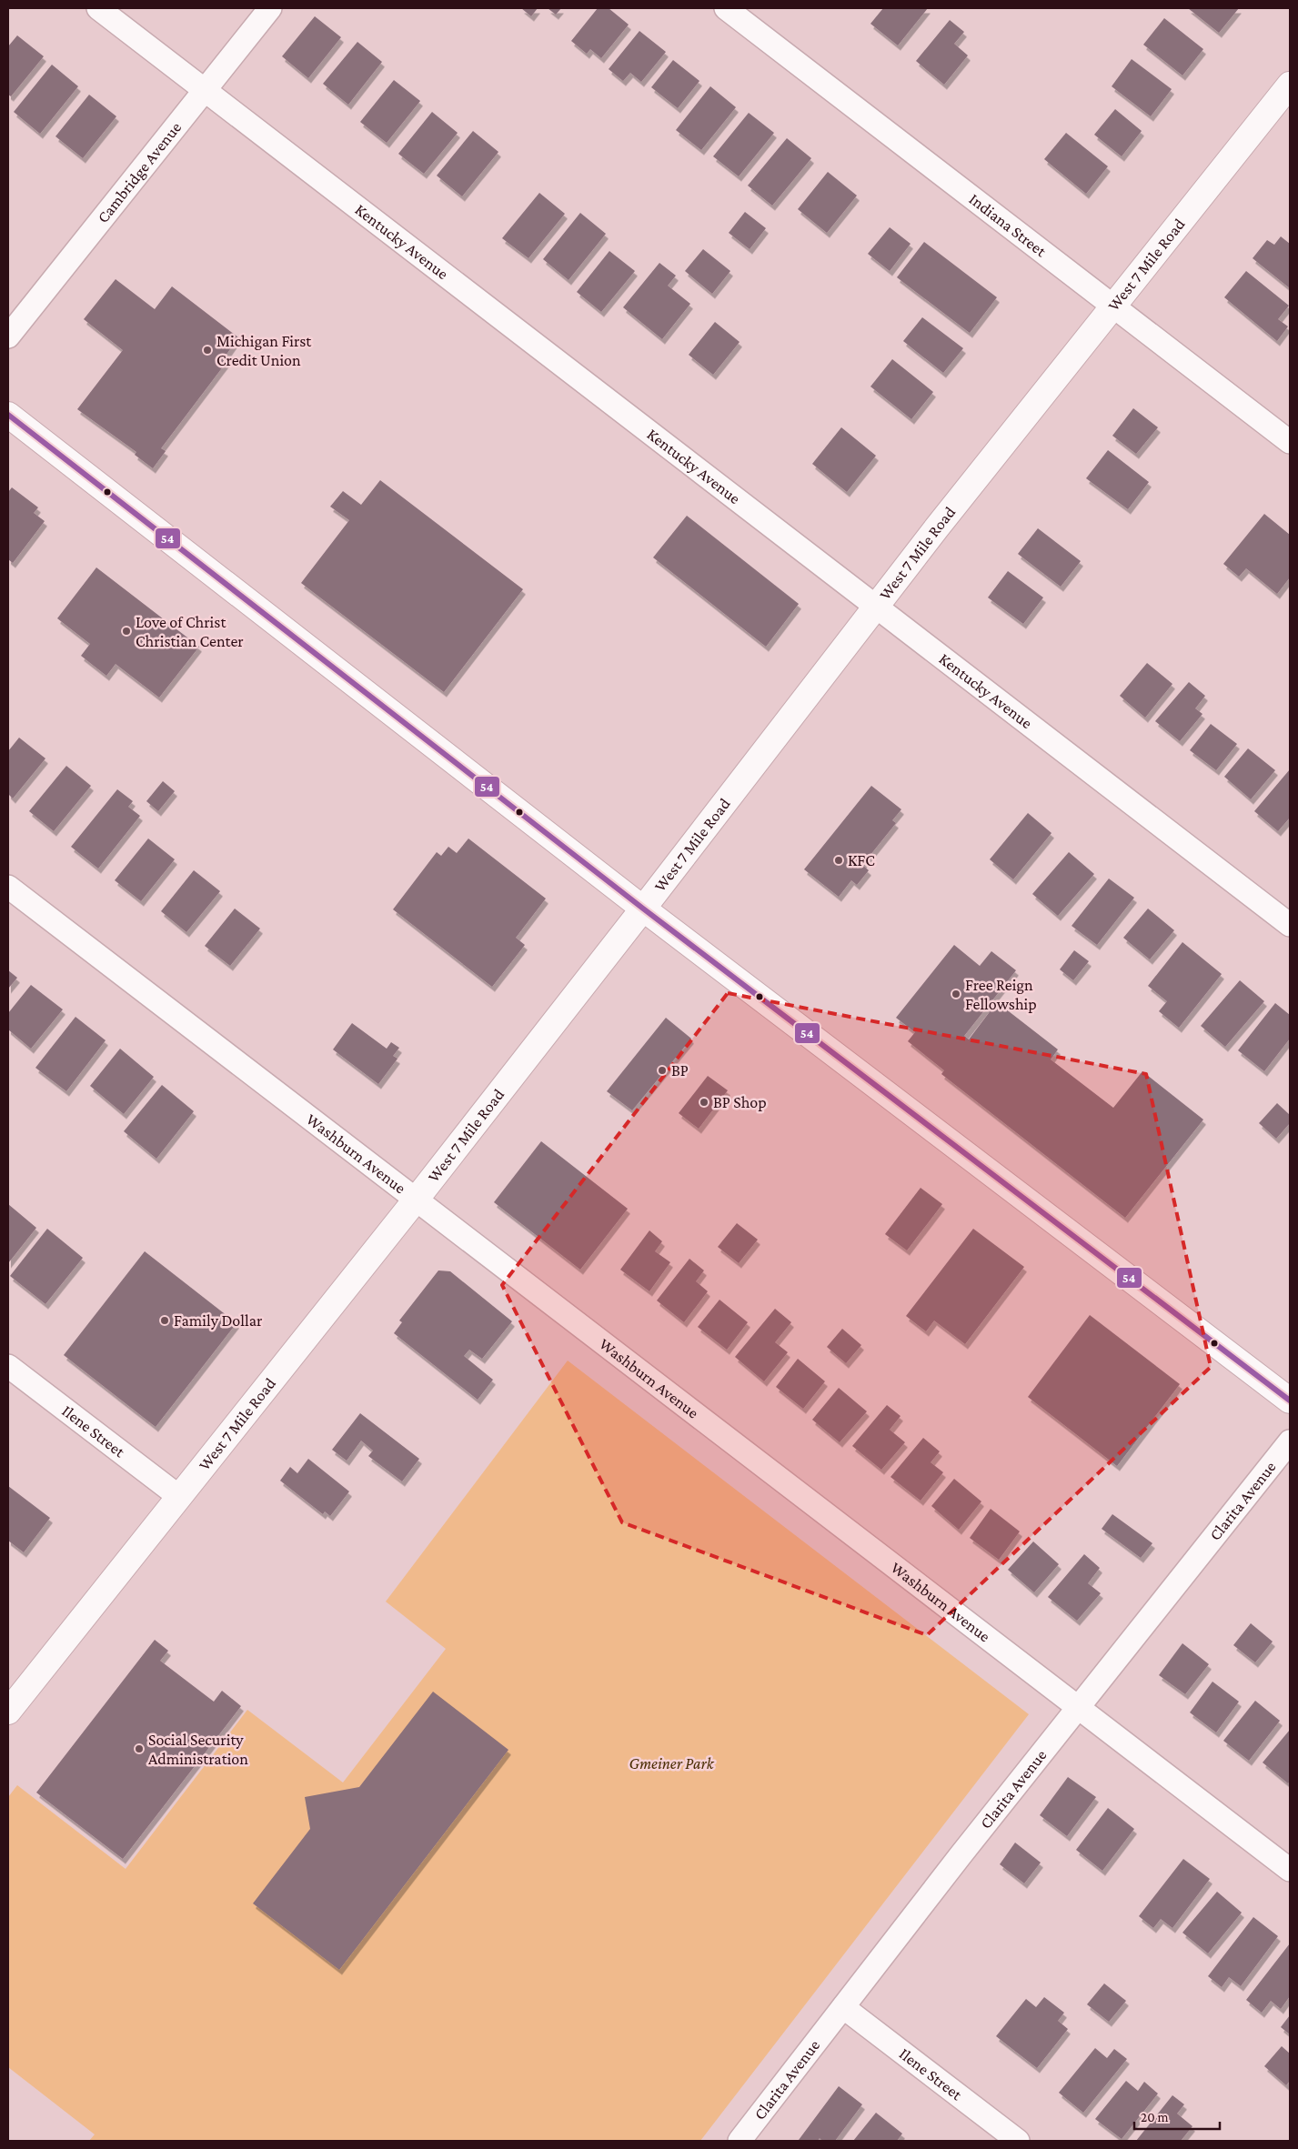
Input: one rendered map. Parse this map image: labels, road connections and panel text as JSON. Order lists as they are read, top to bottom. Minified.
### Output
{"streets":{"main road":["West 7 Mile Road"],"street":["Cambridge Avenue","Indiana Street","Kentucky Avenue","Washburn Avenue","Ilene Street","Clarita Avenue"]},"crossings":[["Cambridge Avenue","Kentucky Avenue"],["Indiana Street","West 7 Mile Road"],["Kentucky Avenue","West 7 Mile Road"],["West 7 Mile Road","Washburn Avenue"],["West 7 Mile Road","Ilene Street"],["Washburn Avenue","Clarita Avenue"],["Ilene Street","Clarita Avenue"]],"parks":["Gmeiner Park"],"places":["Michigan First Credit Union","Love of Christ Christian Center","KFC","Free Reign Fellowship","BP","BP Shop","Family Dollar","Social Security Administration"],"lines":["transit line 54"],"scale_bar":"20 m"}
